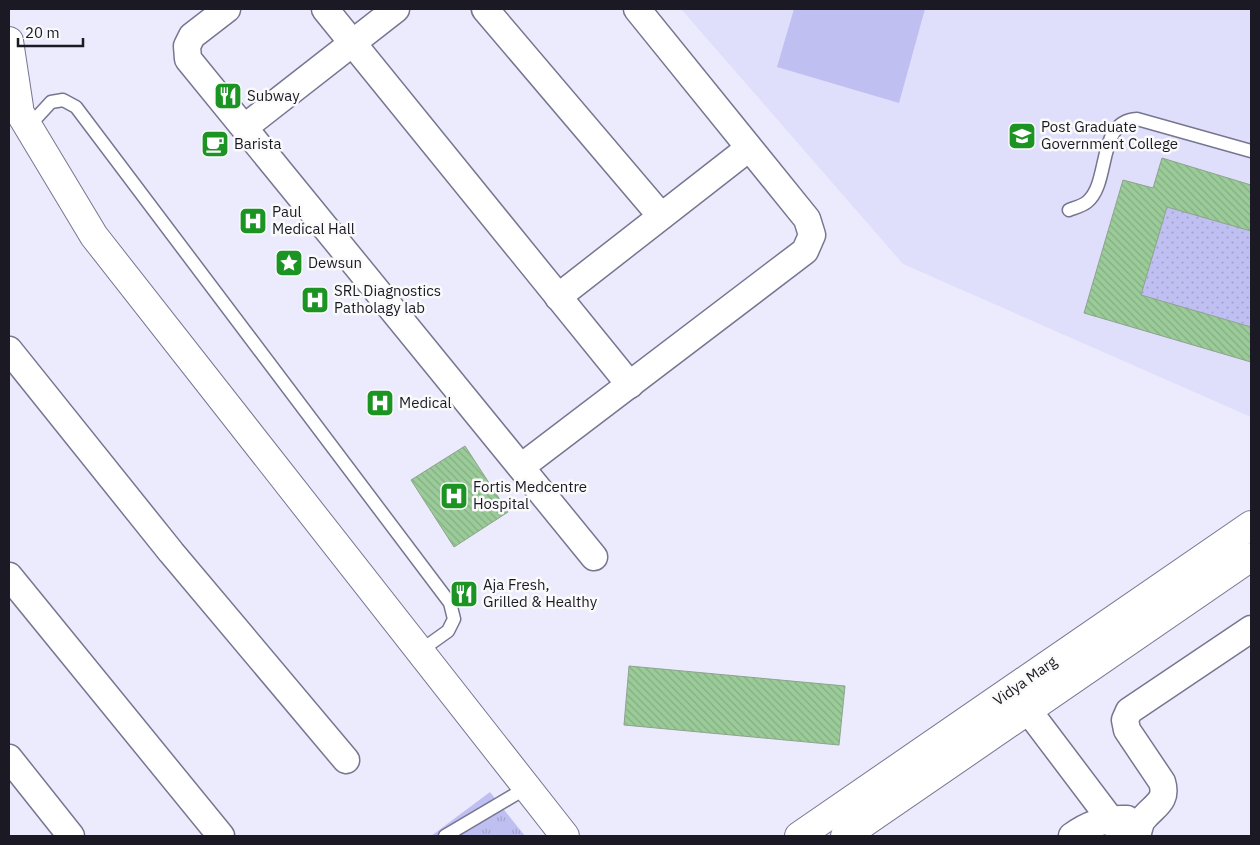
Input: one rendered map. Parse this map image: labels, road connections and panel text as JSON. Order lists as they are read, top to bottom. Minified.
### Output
{"streets":{"main road":["Vidya Marg"]},"places":{"restaurant":["Subway","Aja Fresh, Grilled & Healthy"],"school or university":["Post Graduate Government College"],"cafe":["Barista"],"hospital":["Paul Medical Hall","SRL Diagnostics Patholagy lab","Medical","Fortis Medcentre Hospital"],"place":["Dewsun"]},"scale_bar":"20 m"}
